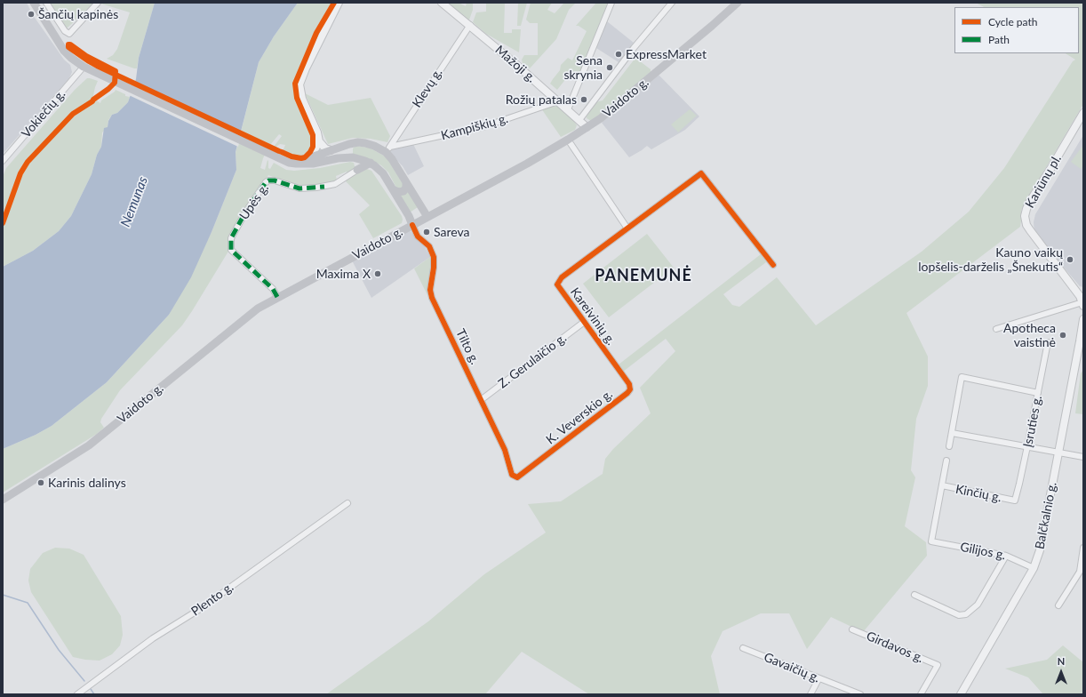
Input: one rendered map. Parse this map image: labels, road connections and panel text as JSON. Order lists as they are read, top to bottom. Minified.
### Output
{"streets":{"main road":["Vaidoto g.","Tilto g."],"street":["Mažoji g.","Klevų g.","Vokiečių g.","Kampiškių g.","Kariūnų pl.","Upės g.","Kareivinių g.","Z. Gerulaičio g.","K. Veverskio g.","Įsruties g.","Kinčių g.","Balčkalnio g.","Gilijos g.","Plento g.","Girdavos g.","Gavaičių g."]},"crossings":[["Mažoji g.","Klevų g."],["Mažoji g.","Vaidoto g."],["Mažoji g.","Kampiškių g."],["Klevų g.","Kampiškių g."],["Vaidoto g.","Upės g."],["Vaidoto g.","Tilto g."],["Vokiečių g.","Tilto g."],["Kareivinių g.","Z. Gerulaičio g."],["Kareivinių g.","K. Veverskio g."],["Tilto g.","Z. Gerulaičio g."],["Tilto g.","K. Veverskio g."],["Įsruties g.","Kinčių g."],["Kinčių g.","Gilijos g."],["Balčkalnio g.","Gilijos g."]],"districts":["PANEMUNĖ"],"water":["Nemunas"],"places":["Šančių kapinės","ExpressMarket","Sena skrynia","Rožių patalas","Sareva","Kauno vaikų lopšelis-darželis „Šnekutis“","Maxima X","Apotheca vaistinė","Karinis dalinys"],"legend":["Cycle path","Path"],"north":"top"}
